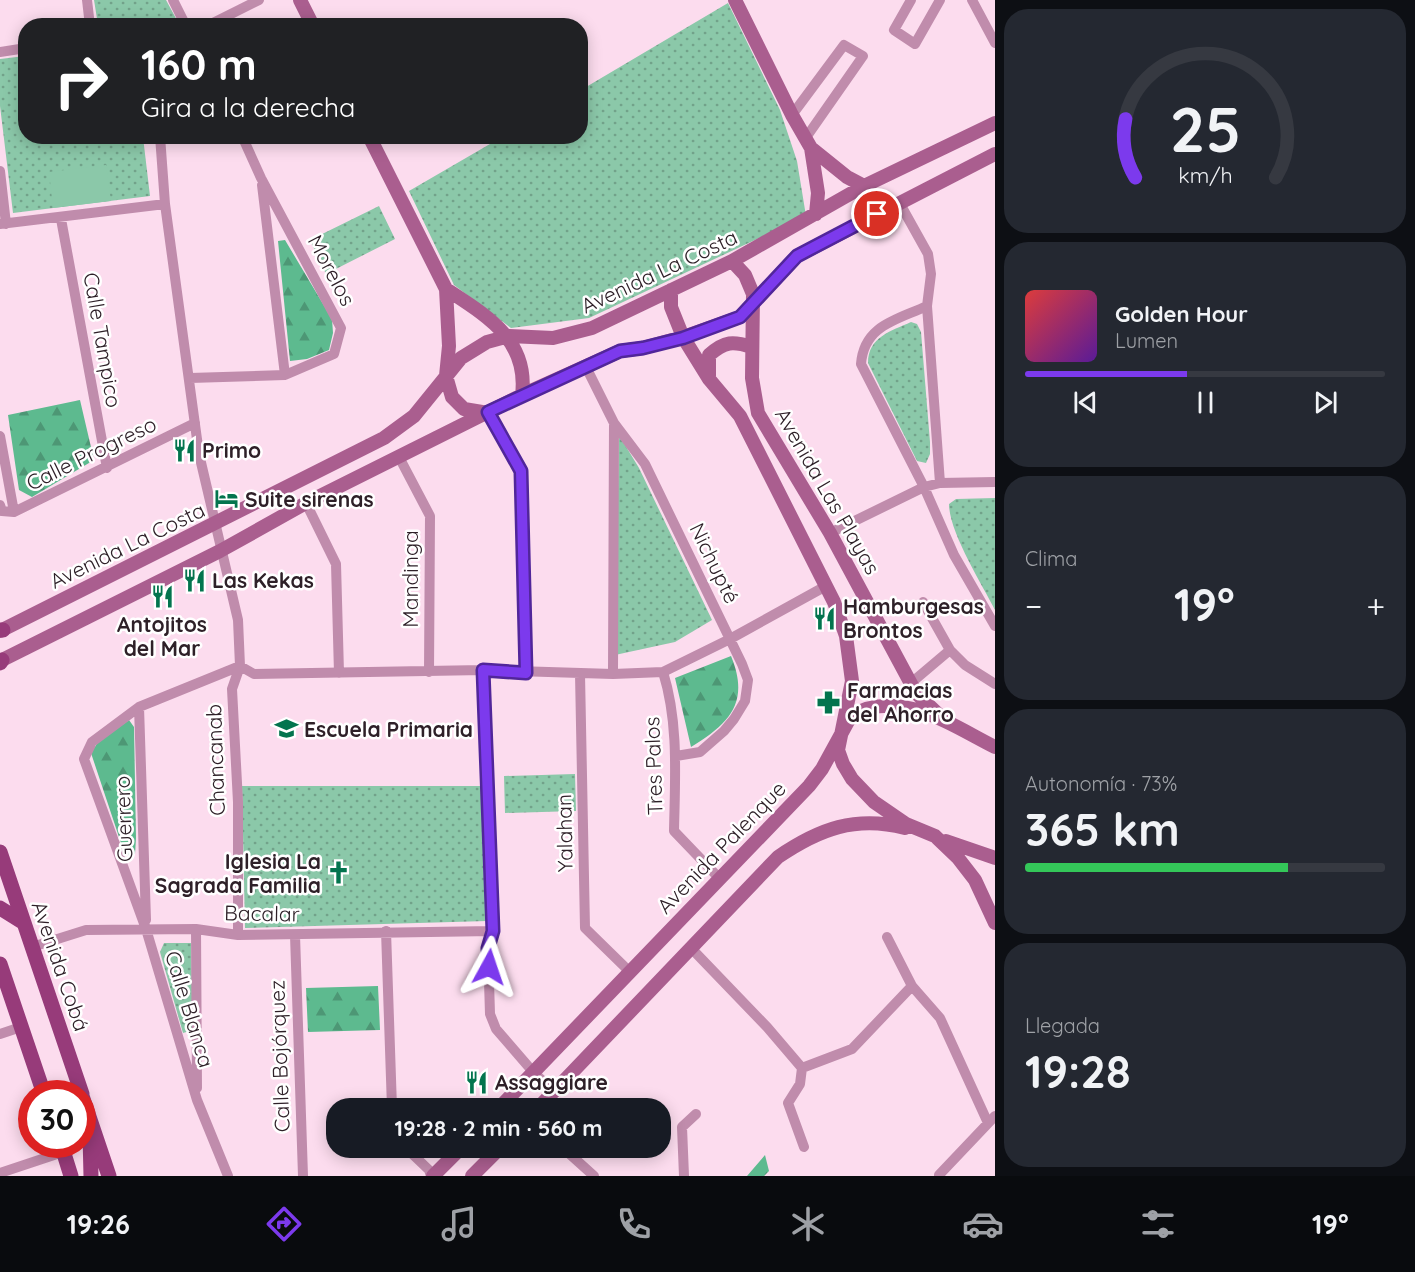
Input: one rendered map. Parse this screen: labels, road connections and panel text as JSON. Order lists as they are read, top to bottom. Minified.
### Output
{"streets":{"main road":["Avenida Cobá"],"street":["Morelos","Avenida La Costa","Calle Tampico","Calle Progreso","Avenida Las Playas","Nichupté","Mandinga","Chancanab","Tres Palos","Guerrero","Yalahan","Avenida Palenque","Bacalar","Calle Blanca","Calle Bojórquez"]},"crossings":[["Avenida La Costa","Avenida Las Playas"],["Avenida La Costa","Chancanab"],["Calle Tampico","Calle Progreso"],["Avenida Las Playas","Avenida Palenque"],["Nichupté","Tres Palos"],["Chancanab","Bacalar"],["Tres Palos","Avenida Palenque"],["Guerrero","Bacalar"],["Guerrero","Calle Blanca"],["Yalahan","Avenida Palenque"],["Bacalar","Avenida Cobá"],["Bacalar","Calle Blanca"],["Bacalar","Calle Bojórquez"]],"places":{"restaurant":["Primo","Las Kekas","Antojitos del Mar","Hamburgesas Brontos","Assaggiare"],"hotel":["Suite sirenas"],"pharmacy":["Farmacias del Ahorro"],"school or university":["Escuela Primaria"],"church":["Iglesia La Sagrada Familia"]},"page":{"turn":["160 m","Gira a la derecha"],"song":["Golden Hour","Lumen"],"tile":["Clima",["Autonomía · 73%","365 km"],["Llegada","19:28"]],"heat":["−","19°","+"],"limit":"30","trip":"19:28 · 2 min · 560 m","tabs":["19:26","19°"],"gauge":["25","km/h"]}}
